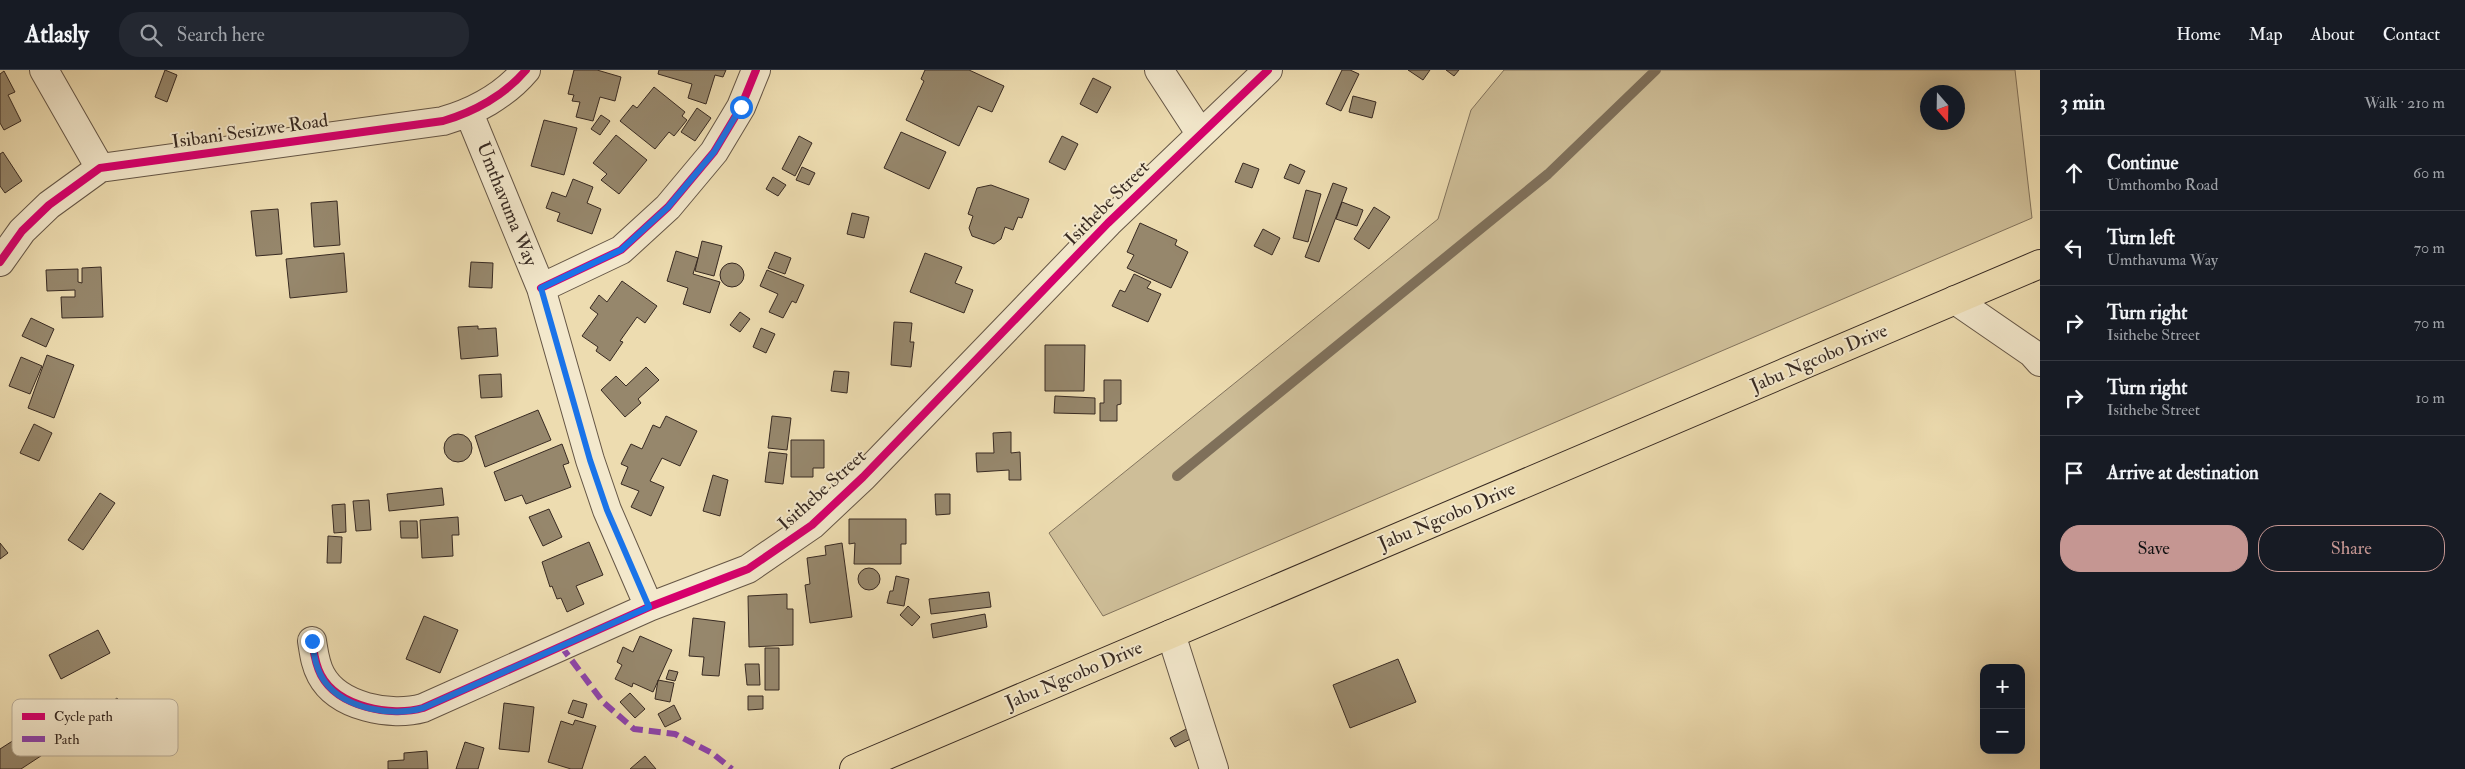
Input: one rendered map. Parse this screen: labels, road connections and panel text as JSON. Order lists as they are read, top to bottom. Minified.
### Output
{"streets":{"main road":["Jabu Ngcobo Drive"],"street":["Isibani Sesizwe Road","Isithebe Street","Umthavuma Way"]},"crossings":[["Isibani Sesizwe Road","Umthavuma Way"],["Isithebe Street","Umthavuma Way"]],"legend":["Cycle path","Path"],"north":"bottom","page":{"header":"Atlasly","search":"Search here","nav":["Home","Map","About","Contact"],"heading":["3 min","Walk · 210 m"],"list":[["Continue","Umthombo Road","60 m"],["Turn left","Umthavuma Way","70 m"],["Turn right","Isithebe Street","70 m"],["Turn right","Isithebe Street","10 m"],"Arrive at destination"],"buttons":["Save","Share"],"map_buttons":["+","−"]}}
